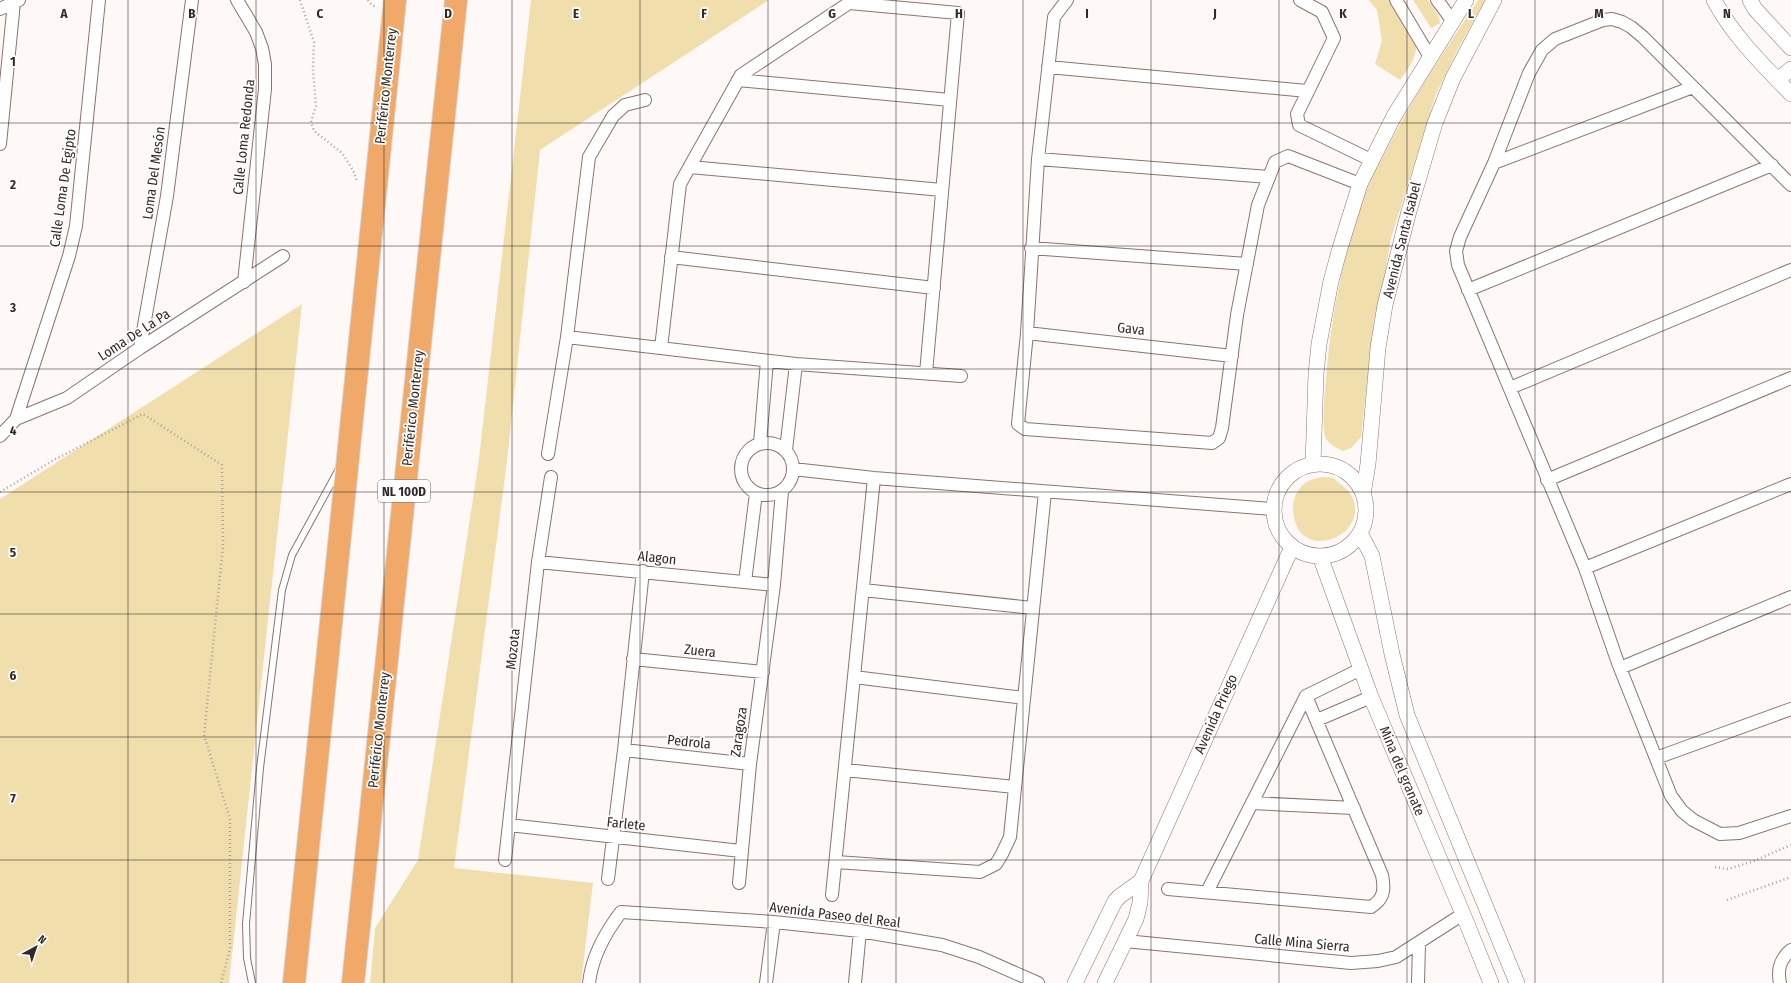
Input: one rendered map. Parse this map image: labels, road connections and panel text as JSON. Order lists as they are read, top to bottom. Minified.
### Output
{"streets":{"highway":["Periférico Monterrey","NL 100D"],"street":["Calle Loma Redonda","Loma Del Mesón","Calle Loma De Egipto","Avenida Santa Isabel","Gava","Loma De La Pa","Alagon","Mozota","Zuera","Avenida Priego","Zaragoza","Pedrola","Mina del granate","Farlete","Avenida Paseo del Real","Calle Mina Sierra"]},"crossings":[["Calle Loma Redonda","Loma De La Pa"],["Loma Del Mesón","Loma De La Pa"],["Calle Loma De Egipto","Loma De La Pa"],["Avenida Santa Isabel","Avenida Priego"],["Avenida Santa Isabel","Mina del granate"],["Alagon","Mozota"],["Alagon","Zaragoza"],["Mozota","Farlete"],["Zuera","Zaragoza"],["Avenida Priego","Mina del granate"],["Avenida Priego","Calle Mina Sierra"],["Zaragoza","Pedrola"],["Zaragoza","Farlete"],["Mina del granate","Calle Mina Sierra"]],"north":"top right","grid":{"columns":["A","B","C","D","E","F","G","H","I","J","K","L","M","N"],"rows":["1","2","3","4","5","6","7"]}}
